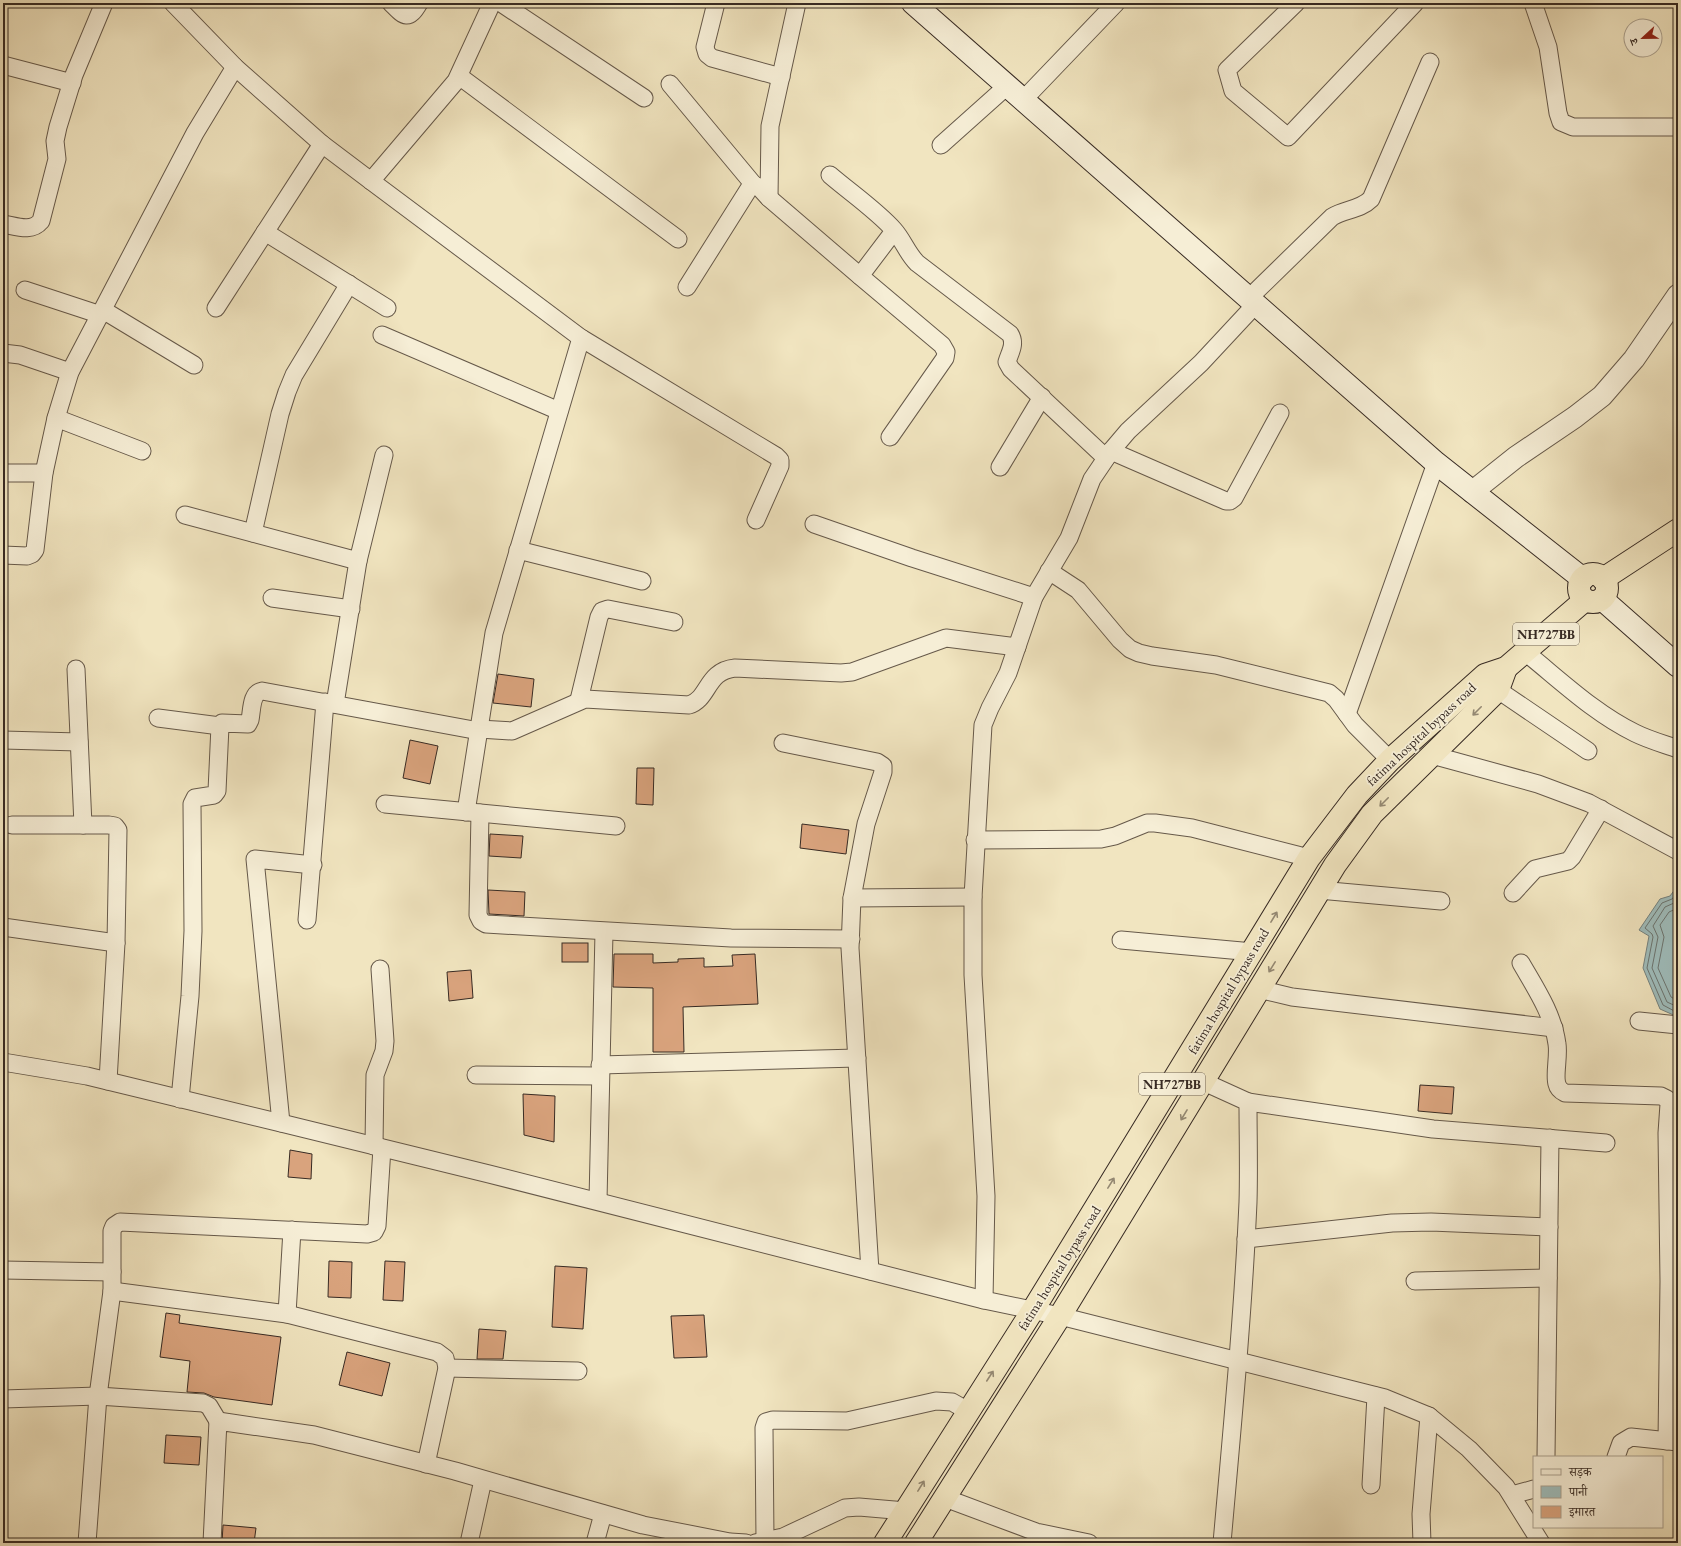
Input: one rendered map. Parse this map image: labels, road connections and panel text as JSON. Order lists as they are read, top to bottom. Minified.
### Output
{"streets":{"highway":["NH727BB","fatima hospital bypass road"]},"legend":["सड़क","पानी","इमारत"],"north":"left"}
